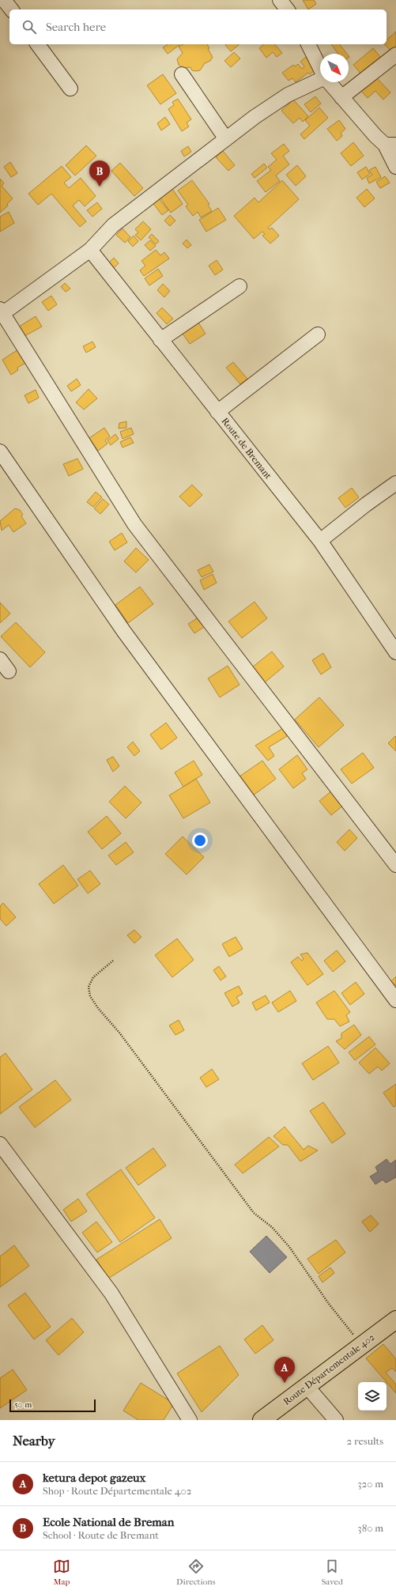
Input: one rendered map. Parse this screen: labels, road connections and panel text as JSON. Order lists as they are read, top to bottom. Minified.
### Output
{"streets":{"main road":["Route Départementale 402"],"street":["Route de Bremant"]},"scale_bar":"50 m","north":"bottom right","page":{"search":"Search here","pins":["B","A"],"scale":"50 m","heading":["Nearby","2 results"],"list":[{"mark":"A","name":"ketura depot gazeux","note":"Shop · Route Départementale 402","value":"320 m"},{"mark":"B","name":"Ecole National de Breman","note":"School · Route de Bremant","value":"380 m"}],"nav":["Map","Directions","Saved"]}}
